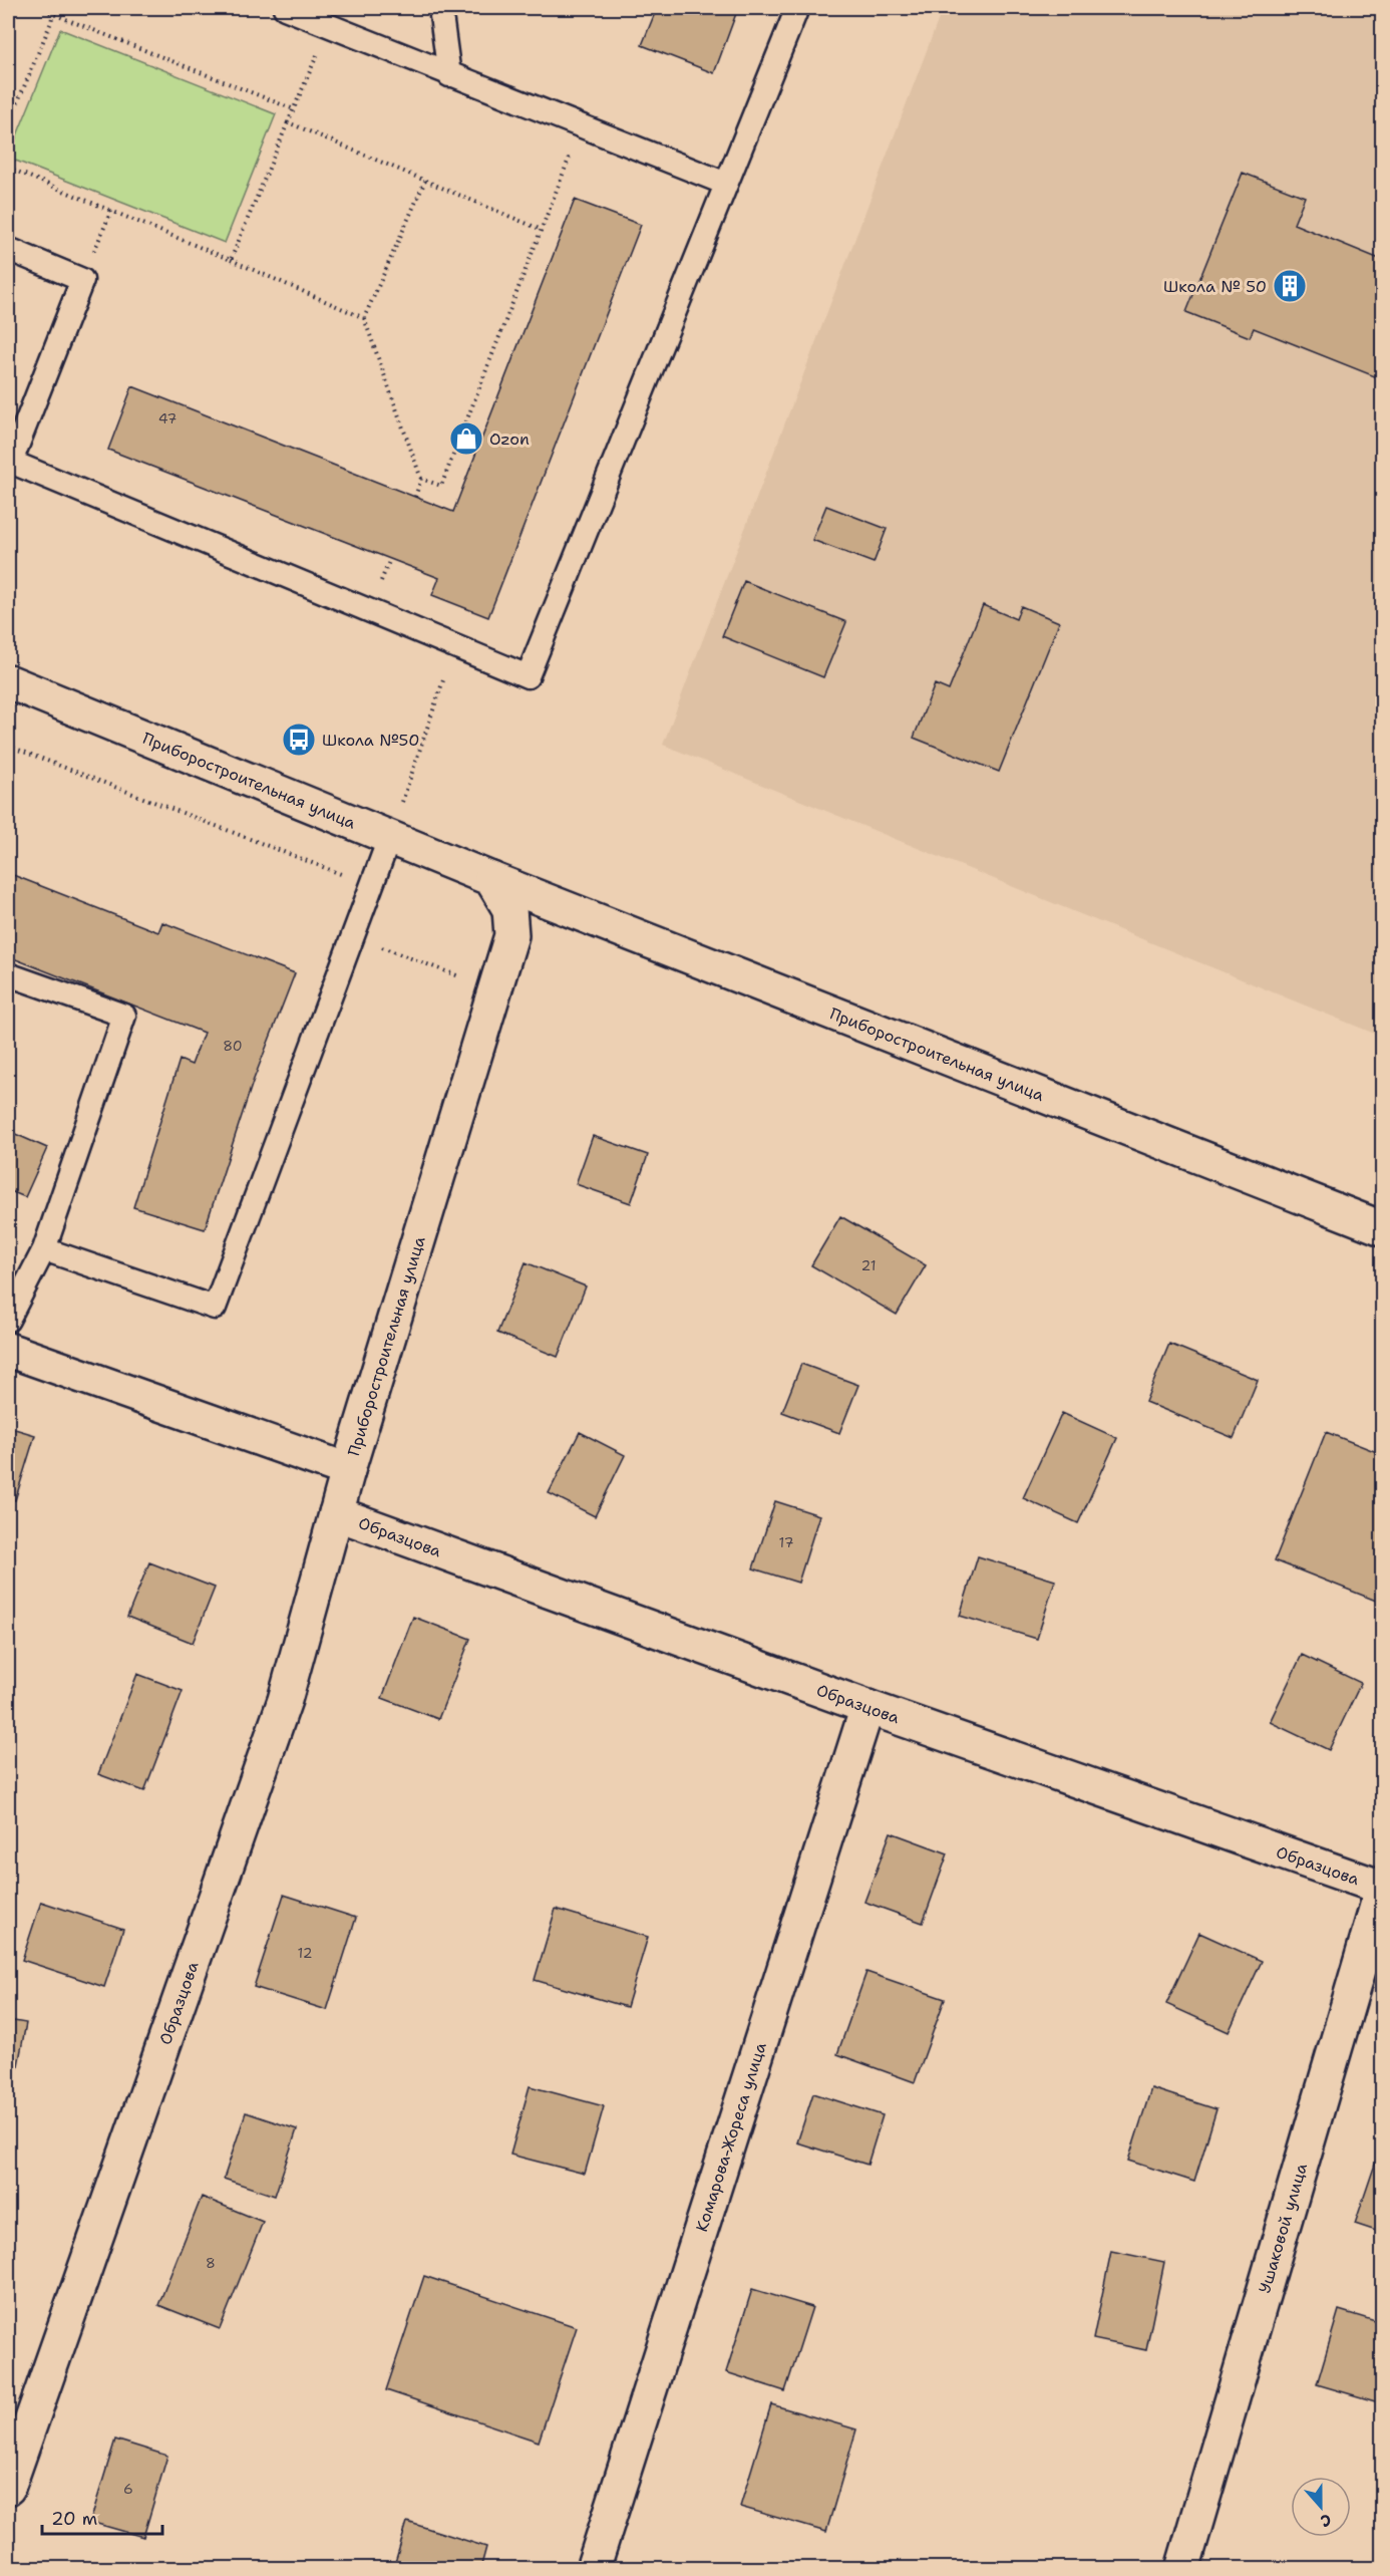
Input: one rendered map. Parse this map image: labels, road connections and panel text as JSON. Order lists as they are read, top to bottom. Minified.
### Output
{"streets":{"street":["Приборостроительная улица","Образцова","Комарова-Жореса улица","Ушаковой улица"]},"crossings":[["Приборостроительная улица","Образцова"],["Образцова","Комарова-Жореса улица"],["Образцова","Ушаковой улица"]],"places":{"building":["Школа № 50"],"shop":["Ozon"],"bus stop":["Школа №50"]},"house_numbers":["47","80","21","17","12","8","6"],"scale_bar":"20 m","north":"bottom"}
